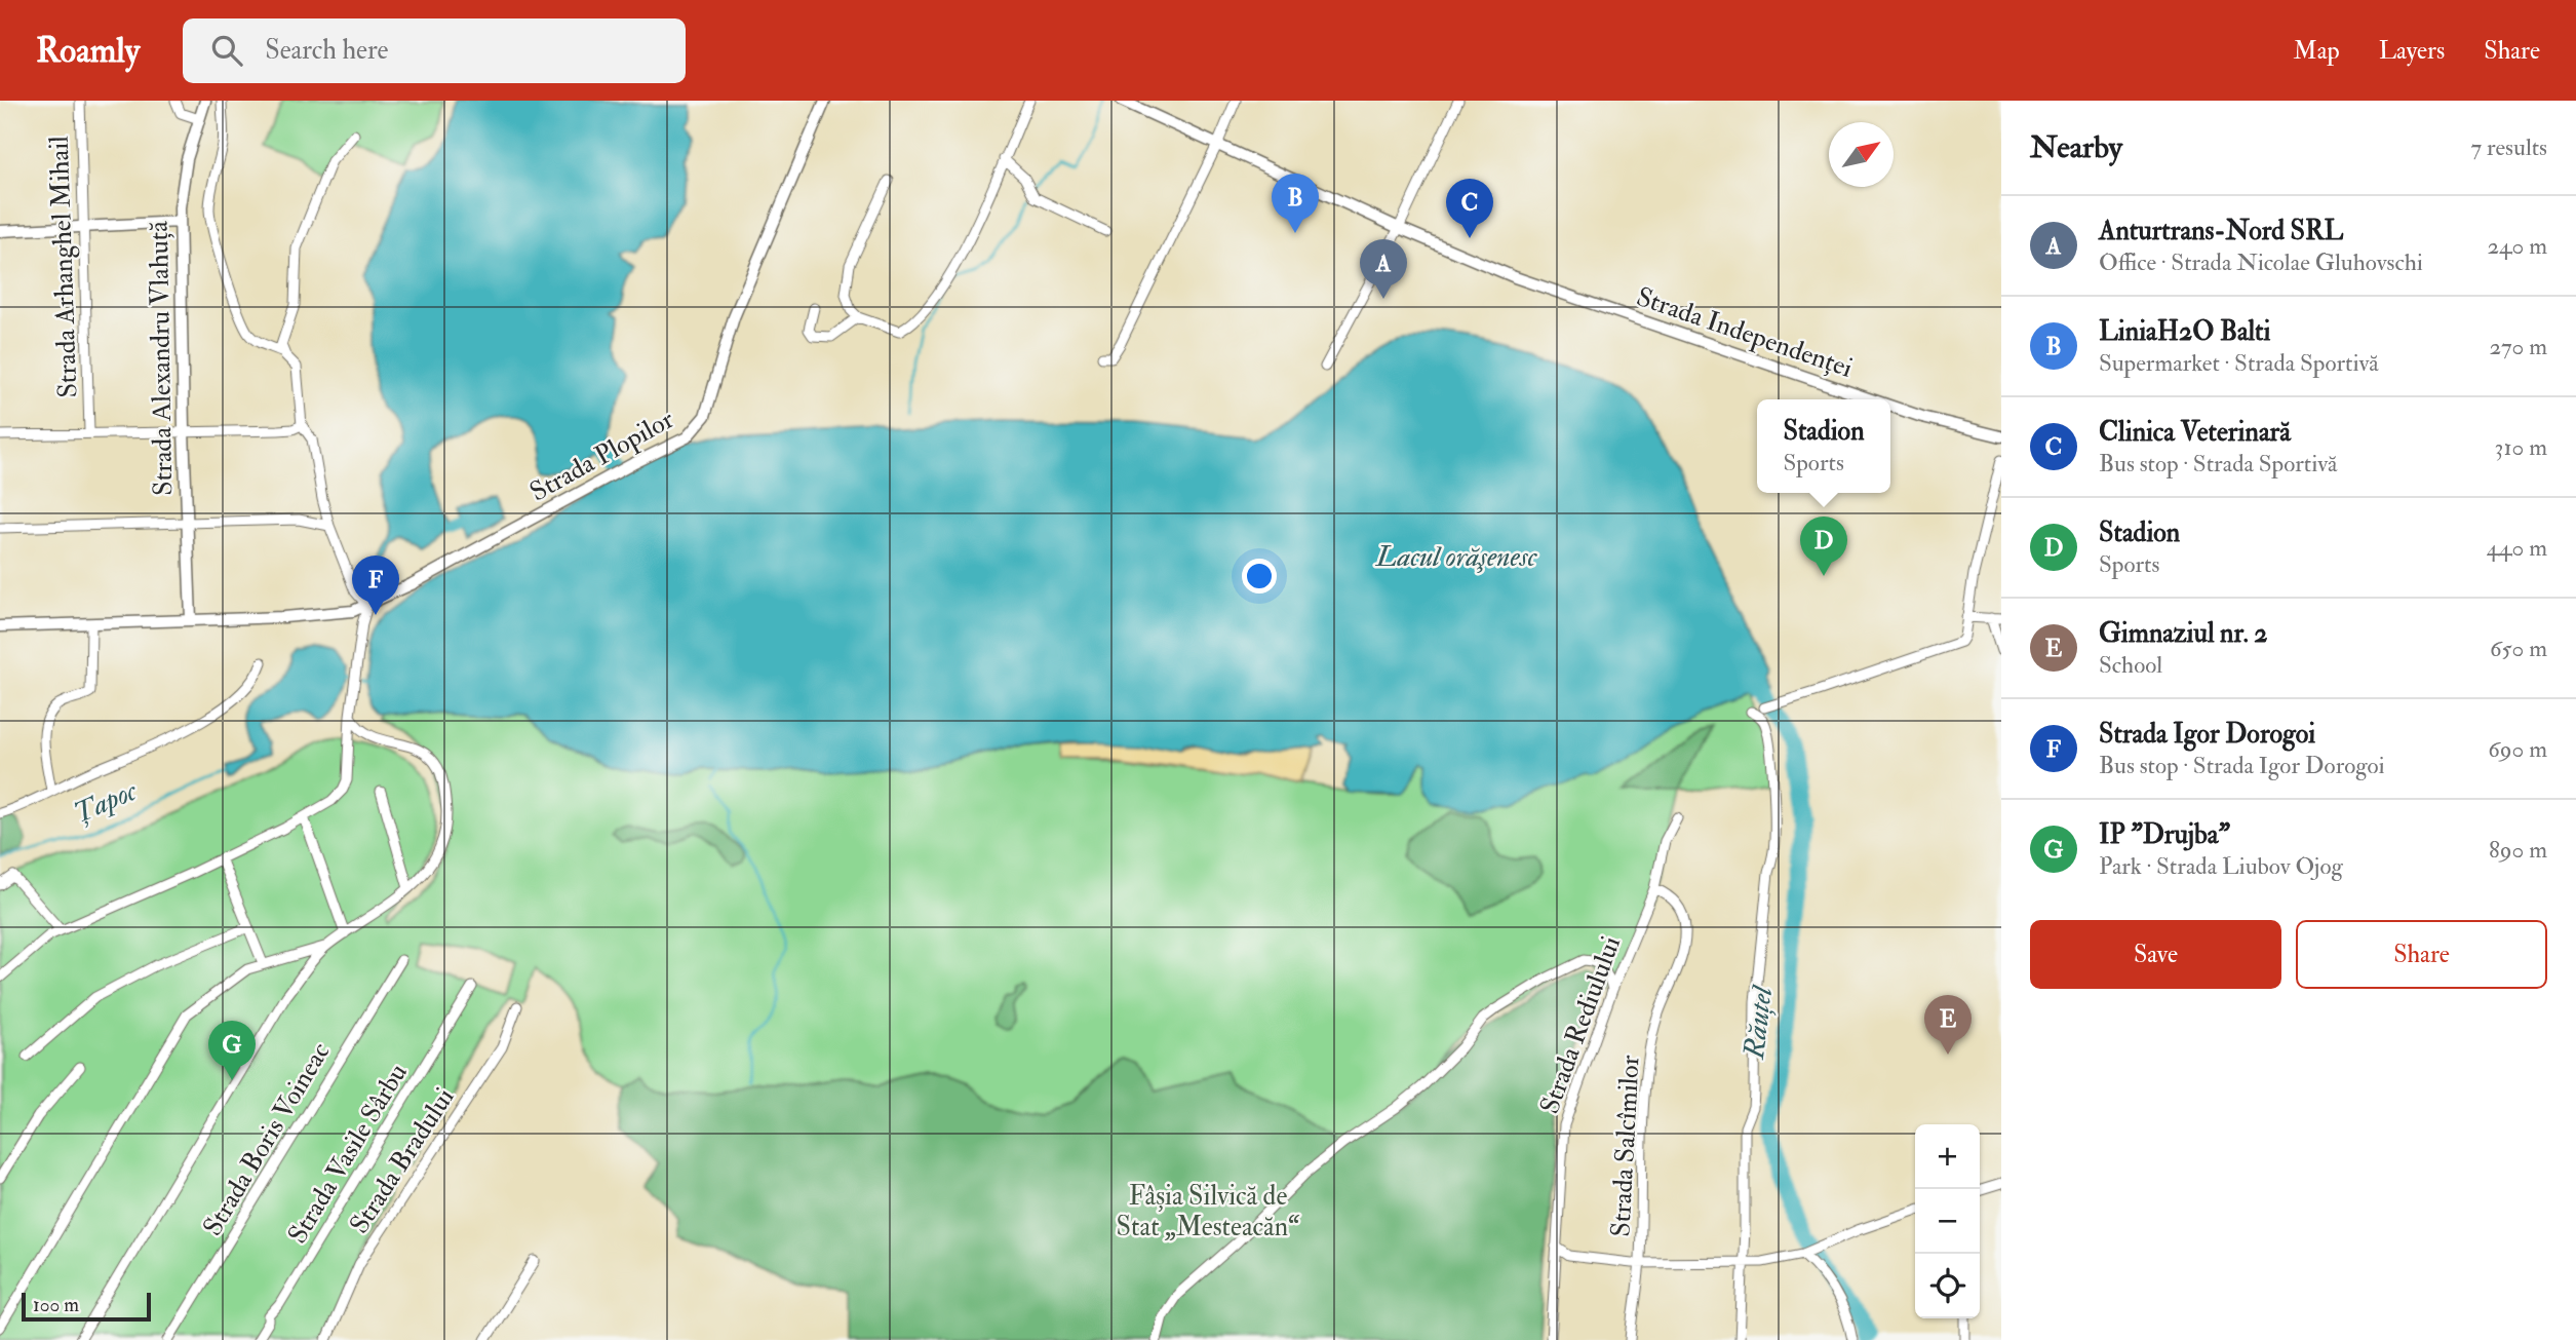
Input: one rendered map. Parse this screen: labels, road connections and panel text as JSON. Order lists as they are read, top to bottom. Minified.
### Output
{"streets":{"street":["Strada Arhanghel Mihail","Strada Independenței","Strada Аlexandru Vlahuță","Strada Plopilor","Strada Rediulului","Strada Boris Voineac","Strada Salcîmilor","Strada Vasile Sârbu","Strada Bradului"]},"crossings":[["Strada Аlexandru Vlahuță","Strada Plopilor"],["Strada Rediulului","Strada Salcîmilor"]],"water":["Lacul orăşenesc","Țapoc","Răuțel"],"parks":["Fâșia Silvică de Stat „Mesteacăn“"],"scale_bar":"100 m","north":"top right","page":{"header":"Roamly","search":"Search here","nav":["Map","Layers","Share"],"heading":["Nearby","7 results"],"pins":["B","C","A","D","F","E","G"],"list":[{"mark":"A","name":"Anturtrans-Nord SRL","note":"Office · Strada Nicolae Gluhovschi","value":"240 m"},{"mark":"B","name":"LiniaH2O Balti","note":"Supermarket · Strada Sportivă","value":"270 m"},{"mark":"C","name":"Clinica Veterinară","note":"Bus stop · Strada Sportivă","value":"310 m"},{"mark":"D","name":"Stadion","note":"Sports","value":"440 m"},{"mark":"E","name":"Gimnaziul nr. 2","note":"School","value":"650 m"},{"mark":"F","name":"Strada Igor Dorogoi","note":"Bus stop · Strada Igor Dorogoi","value":"690 m"},{"mark":"G","name":"IP \"Drujba\"","note":"Park · Strada Liubov Ojog","value":"890 m"}],"popup":["Stadion","Sports"],"buttons":["Save","Share"],"map_buttons":["+","−"],"scale":"100 m"}}
